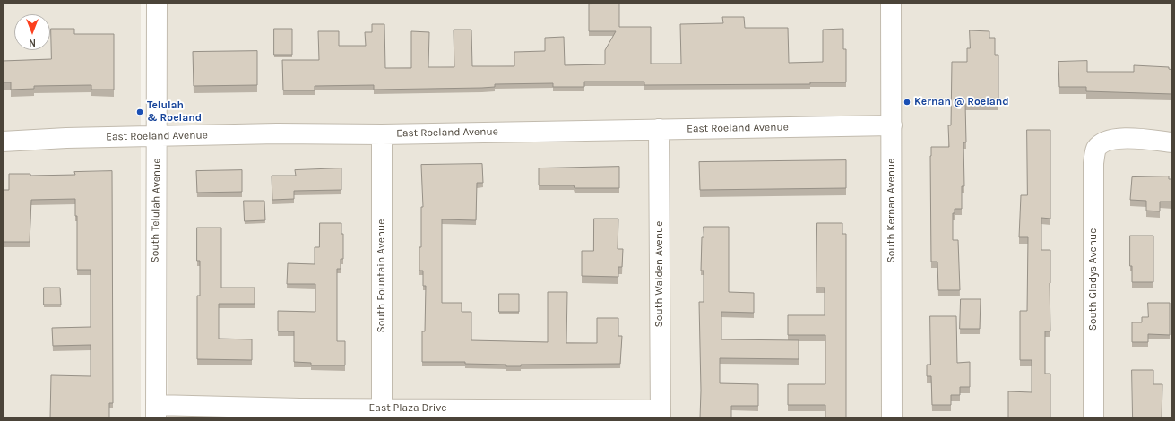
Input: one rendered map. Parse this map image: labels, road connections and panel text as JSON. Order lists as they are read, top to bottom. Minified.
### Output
{"streets":{"street":["East Roeland Avenue","South Telulah Avenue","South Kernan Avenue","South Walden Avenue","South Fountain Avenue","South Gladys Avenue","East Plaza Drive"]},"crossings":[["East Roeland Avenue","South Telulah Avenue"],["East Roeland Avenue","South Kernan Avenue"],["East Roeland Avenue","South Walden Avenue"],["East Roeland Avenue","South Fountain Avenue"],["South Telulah Avenue","East Plaza Drive"],["South Walden Avenue","East Plaza Drive"],["South Fountain Avenue","East Plaza Drive"]],"places":["Kernan @ Roeland","Telulah & Roeland"],"north":"bottom"}
